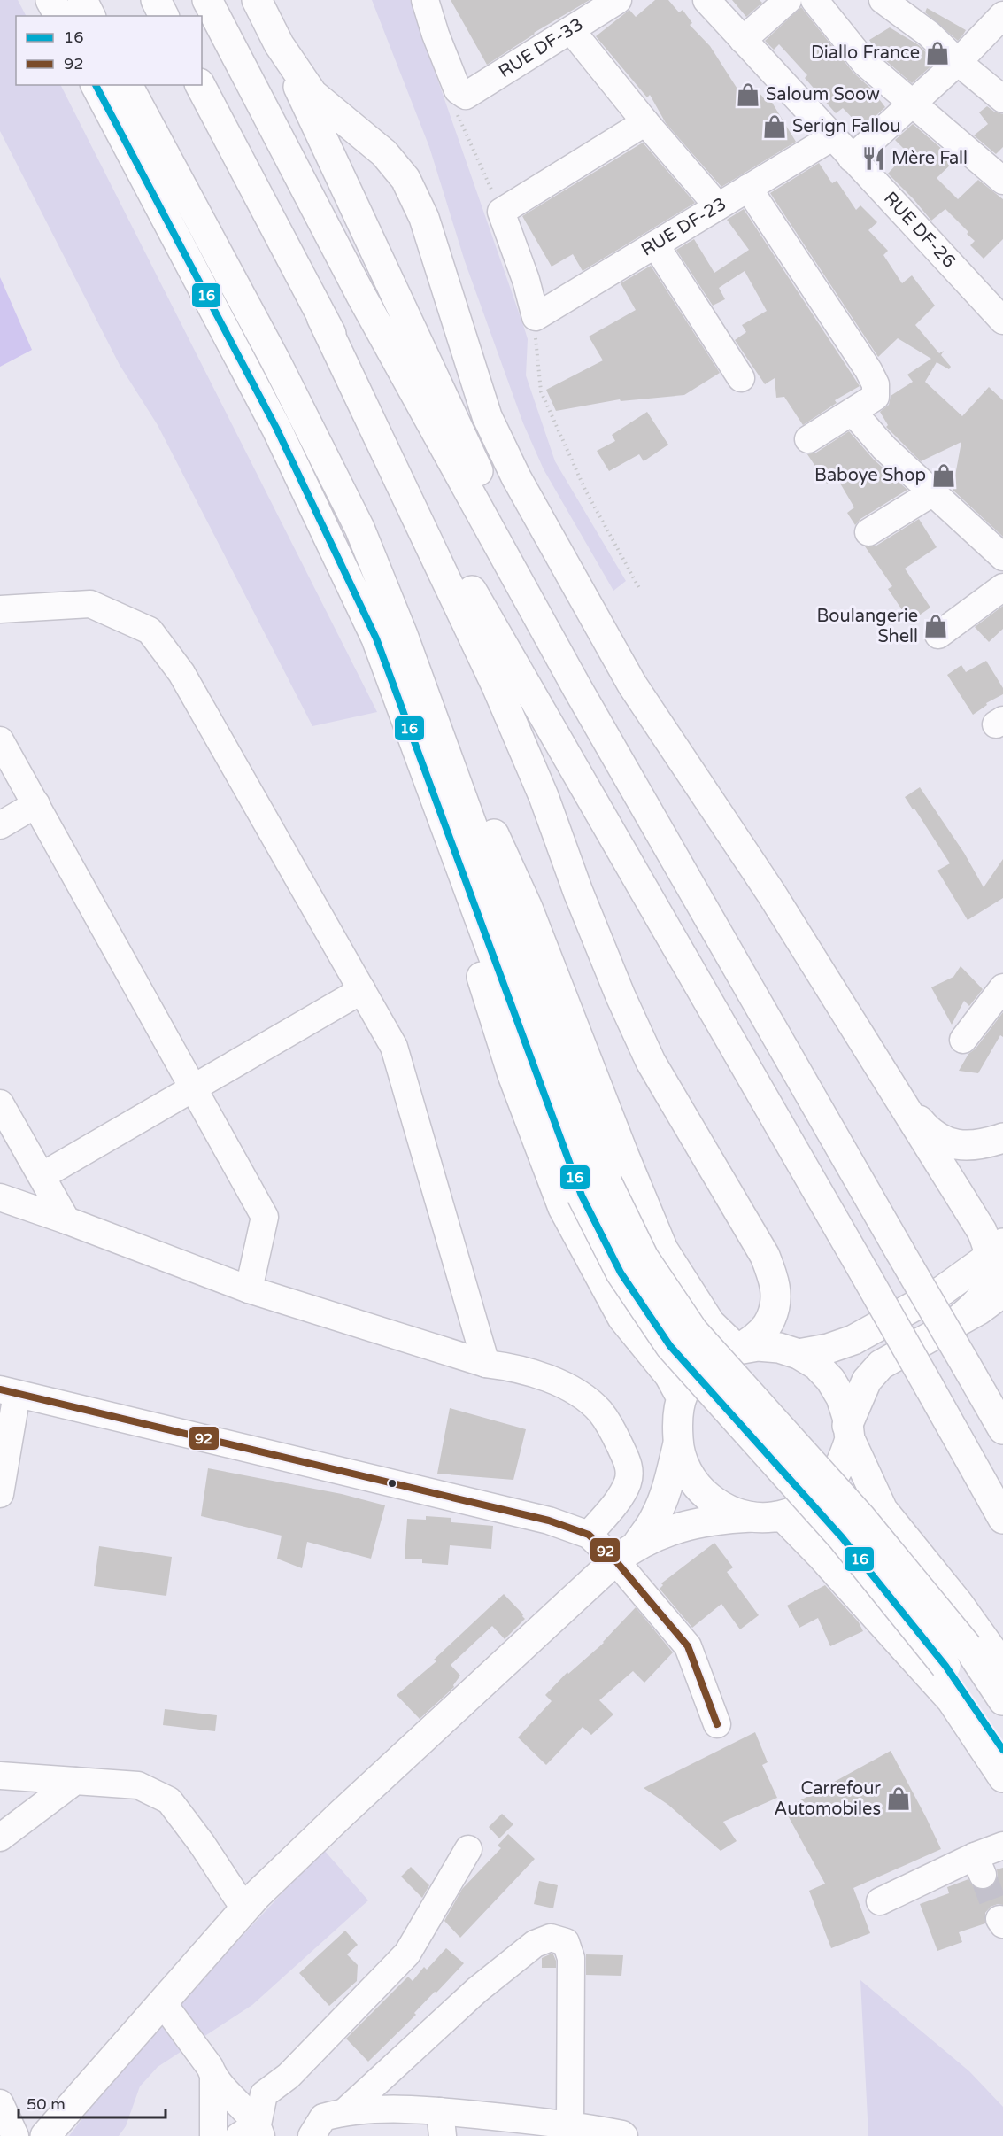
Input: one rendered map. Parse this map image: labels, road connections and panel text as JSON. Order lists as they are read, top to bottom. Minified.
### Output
{"streets":{"street":["RUE DF-33","RUE DF-23","RUE DF-26"]},"crossings":[["RUE DF-23","RUE DF-26"]],"places":{"shop":["Diallo France","Saloum Soow","Serign Fallou","Baboye Shop","Boulangerie Shell","Carrefour Automobiles"],"restaurant":["Mère Fall"]},"lines":["transit line 16","transit line 92"],"legend":["16","92"],"scale_bar":"50 m"}
